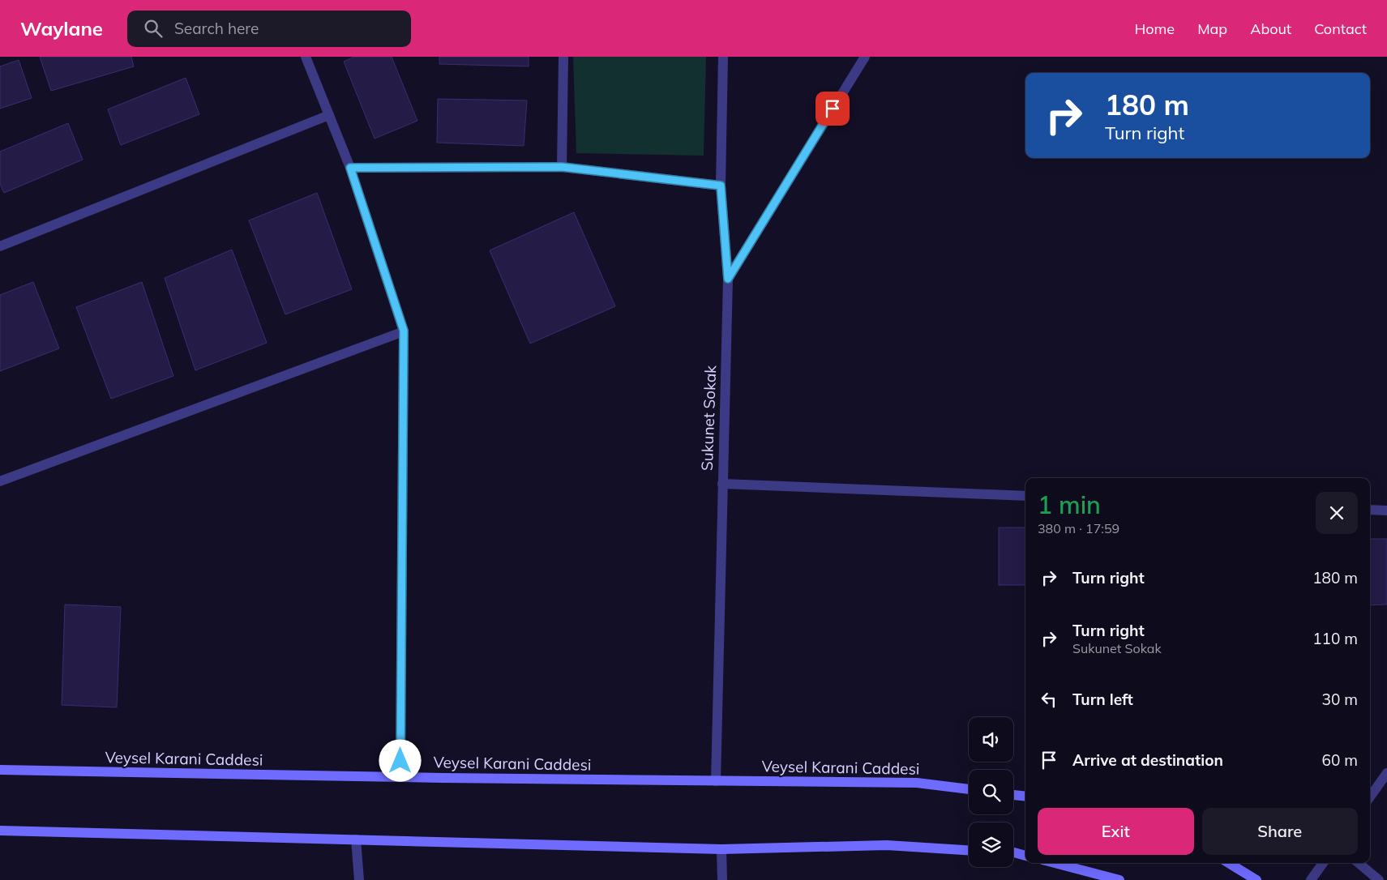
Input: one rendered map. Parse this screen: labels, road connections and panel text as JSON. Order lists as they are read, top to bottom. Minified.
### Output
{"streets":{"main road":["Veysel Karani Caddesi"],"street":["Sukunet Sokak"]},"crossings":[["Sukunet Sokak","Veysel Karani Caddesi"]],"page":{"header":"Waylane","search":"Search here","nav":["Home","Map","About","Contact"],"turn":["180 m","Turn right"],"heading":["1 min","380 m · 17:59"],"list":[{"name":"Turn right","value":"180 m"},{"name":"Turn right","note":"Sukunet Sokak","value":"110 m"},{"name":"Turn left","value":"30 m"},{"name":"Arrive at destination","value":"60 m"}],"buttons":["Exit","Share"]}}
